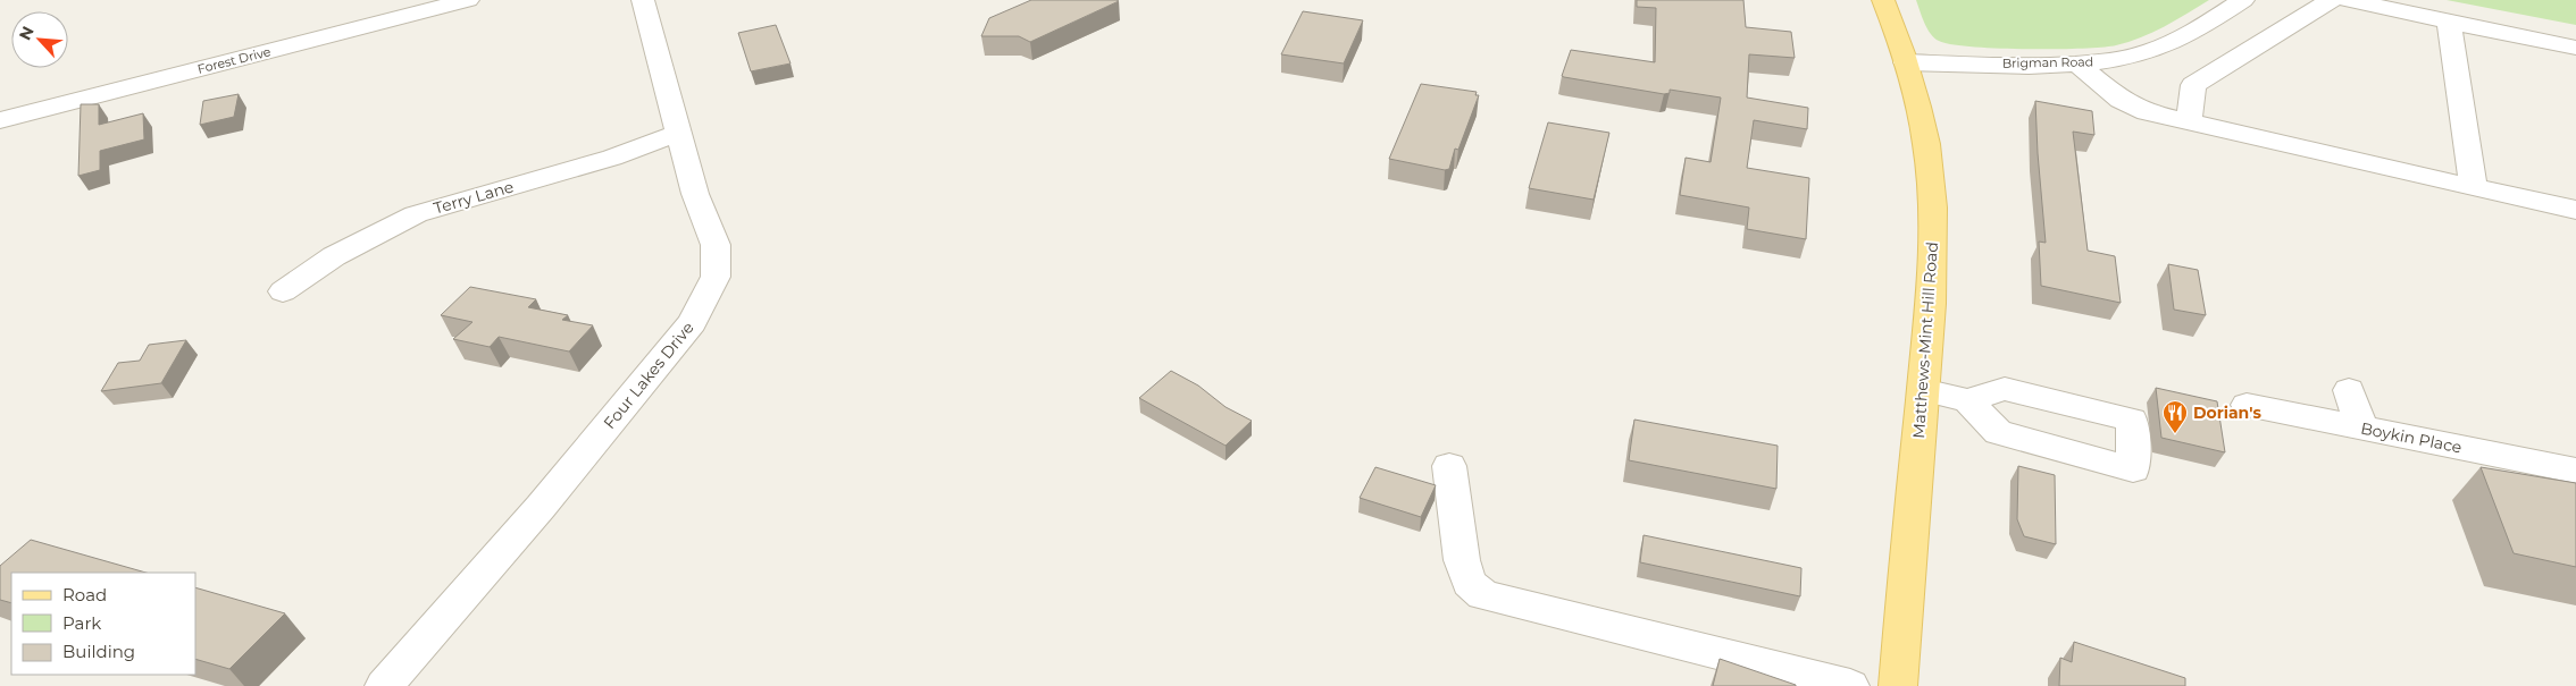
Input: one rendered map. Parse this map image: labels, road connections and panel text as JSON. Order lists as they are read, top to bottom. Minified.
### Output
{"streets":{"main road":["Matthews-Mint Hill Road"],"street":["Forest Drive","Brigman Road","Terry Lane","Four Lakes Drive","Boykin Place"]},"crossings":[["Brigman Road","Matthews-Mint Hill Road"],["Terry Lane","Four Lakes Drive"]],"places":{"restaurant":["Dorian's"]},"legend":["Road","Park","Building"],"north":"top left"}
